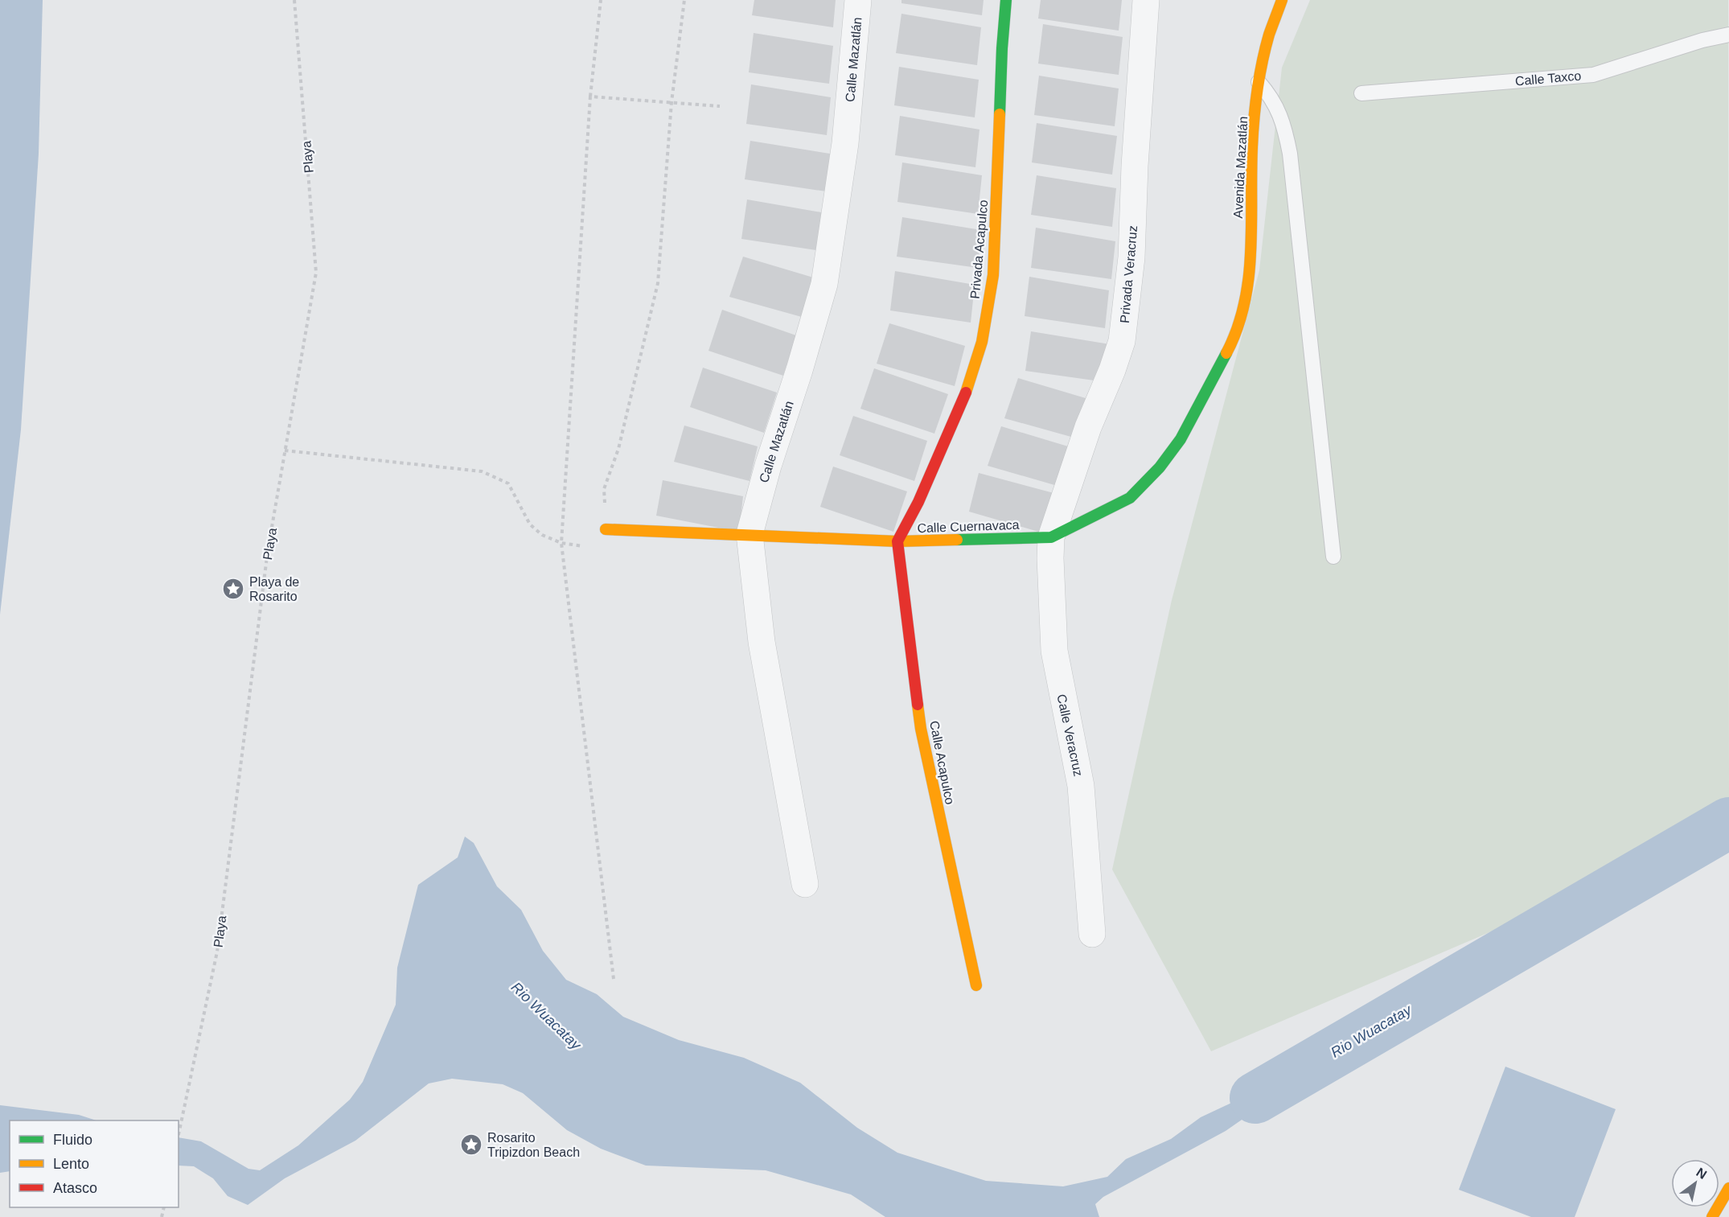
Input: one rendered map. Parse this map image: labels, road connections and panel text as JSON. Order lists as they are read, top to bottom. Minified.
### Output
{"streets":{"street":["Calle Mazatlán","Avenida Mazatlán","Privada Acapulco","Privada Veracruz","Calle Cuernavaca","Calle Veracruz","Calle Acapulco"],"lane":["Calle Taxco"],"path":["Playa"]},"crossings":[["Calle Mazatlán","Calle Cuernavaca"],["Avenida Mazatlán","Calle Cuernavaca"],["Privada Acapulco","Calle Cuernavaca"],["Privada Acapulco","Calle Acapulco"],["Privada Veracruz","Calle Cuernavaca"],["Privada Veracruz","Calle Veracruz"],["Calle Cuernavaca","Calle Veracruz"],["Calle Cuernavaca","Calle Acapulco"]],"water":["Rio Wuacatay"],"places":{"place":["Playa de Rosarito","Rosarito Tripizdon Beach"]},"legend":["Fluido","Lento","Atasco"],"north":"top right"}
